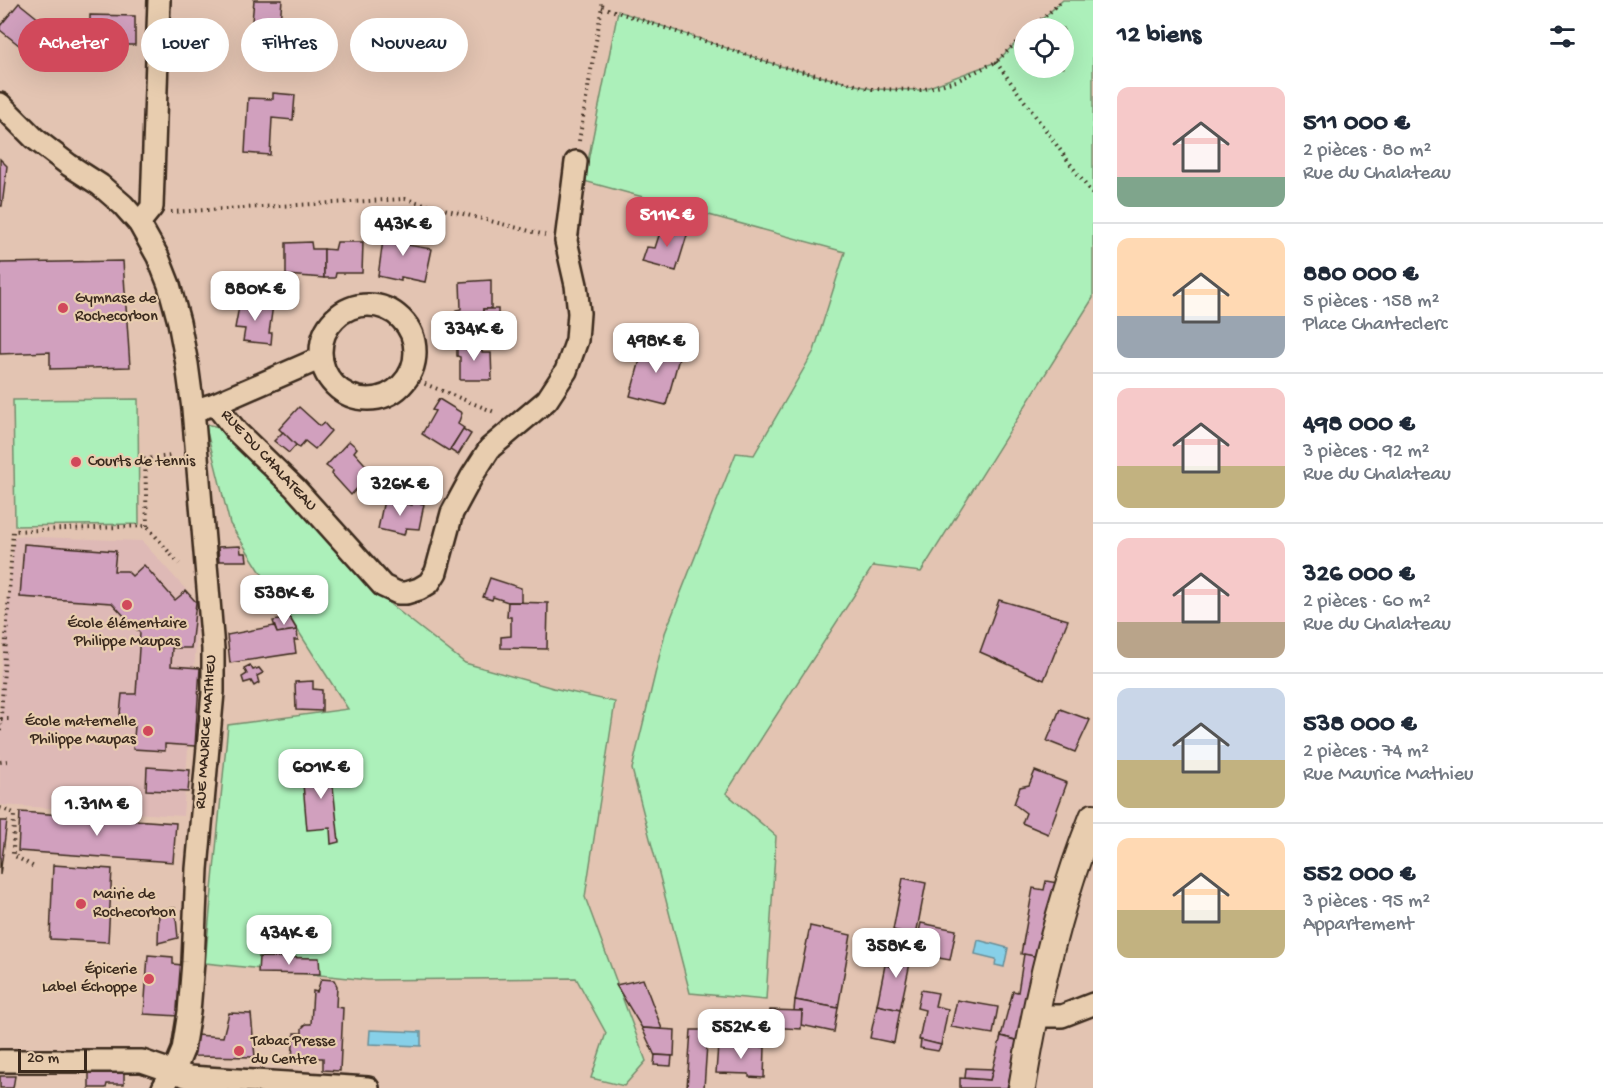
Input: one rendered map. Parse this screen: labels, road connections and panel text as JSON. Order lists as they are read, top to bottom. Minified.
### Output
{"streets":{"street":["RUE DU CHALATEAU","RUE MAURICE MATHIEU"]},"places":["Gymnase de Rochecorbon","Courts de tennis","École élémentaire Philippe Maupas","École maternelle Philippe Maupas","Mairie de Rochecorbon","Épicerie Label Échoppe","Tabac Presse du Centre"],"scale_bar":"20 m","page":{"heading":"12 biens","chip":["Acheter","Louer","Filtres","Nouveau"],"list":[{"name":"511 000 €","note":"2 pièces · 80 m² · Rue du Chalateau"},{"name":"880 000 €","note":"5 pièces · 158 m² · Place Chanteclerc"},{"name":"498 000 €","note":"3 pièces · 92 m² · Rue du Chalateau"},{"name":"326 000 €","note":"2 pièces · 60 m² · Rue du Chalateau"},{"name":"538 000 €","note":"2 pièces · 74 m² · Rue Maurice Mathieu"},{"name":"552 000 €","note":"3 pièces · 95 m² · Appartement"}],"price":["511K €","443K €","880K €","334K €","498K €","326K €","538K €","601K €","1.31M €","434K €","358K €","552K €"],"scale":"20 m"}}
